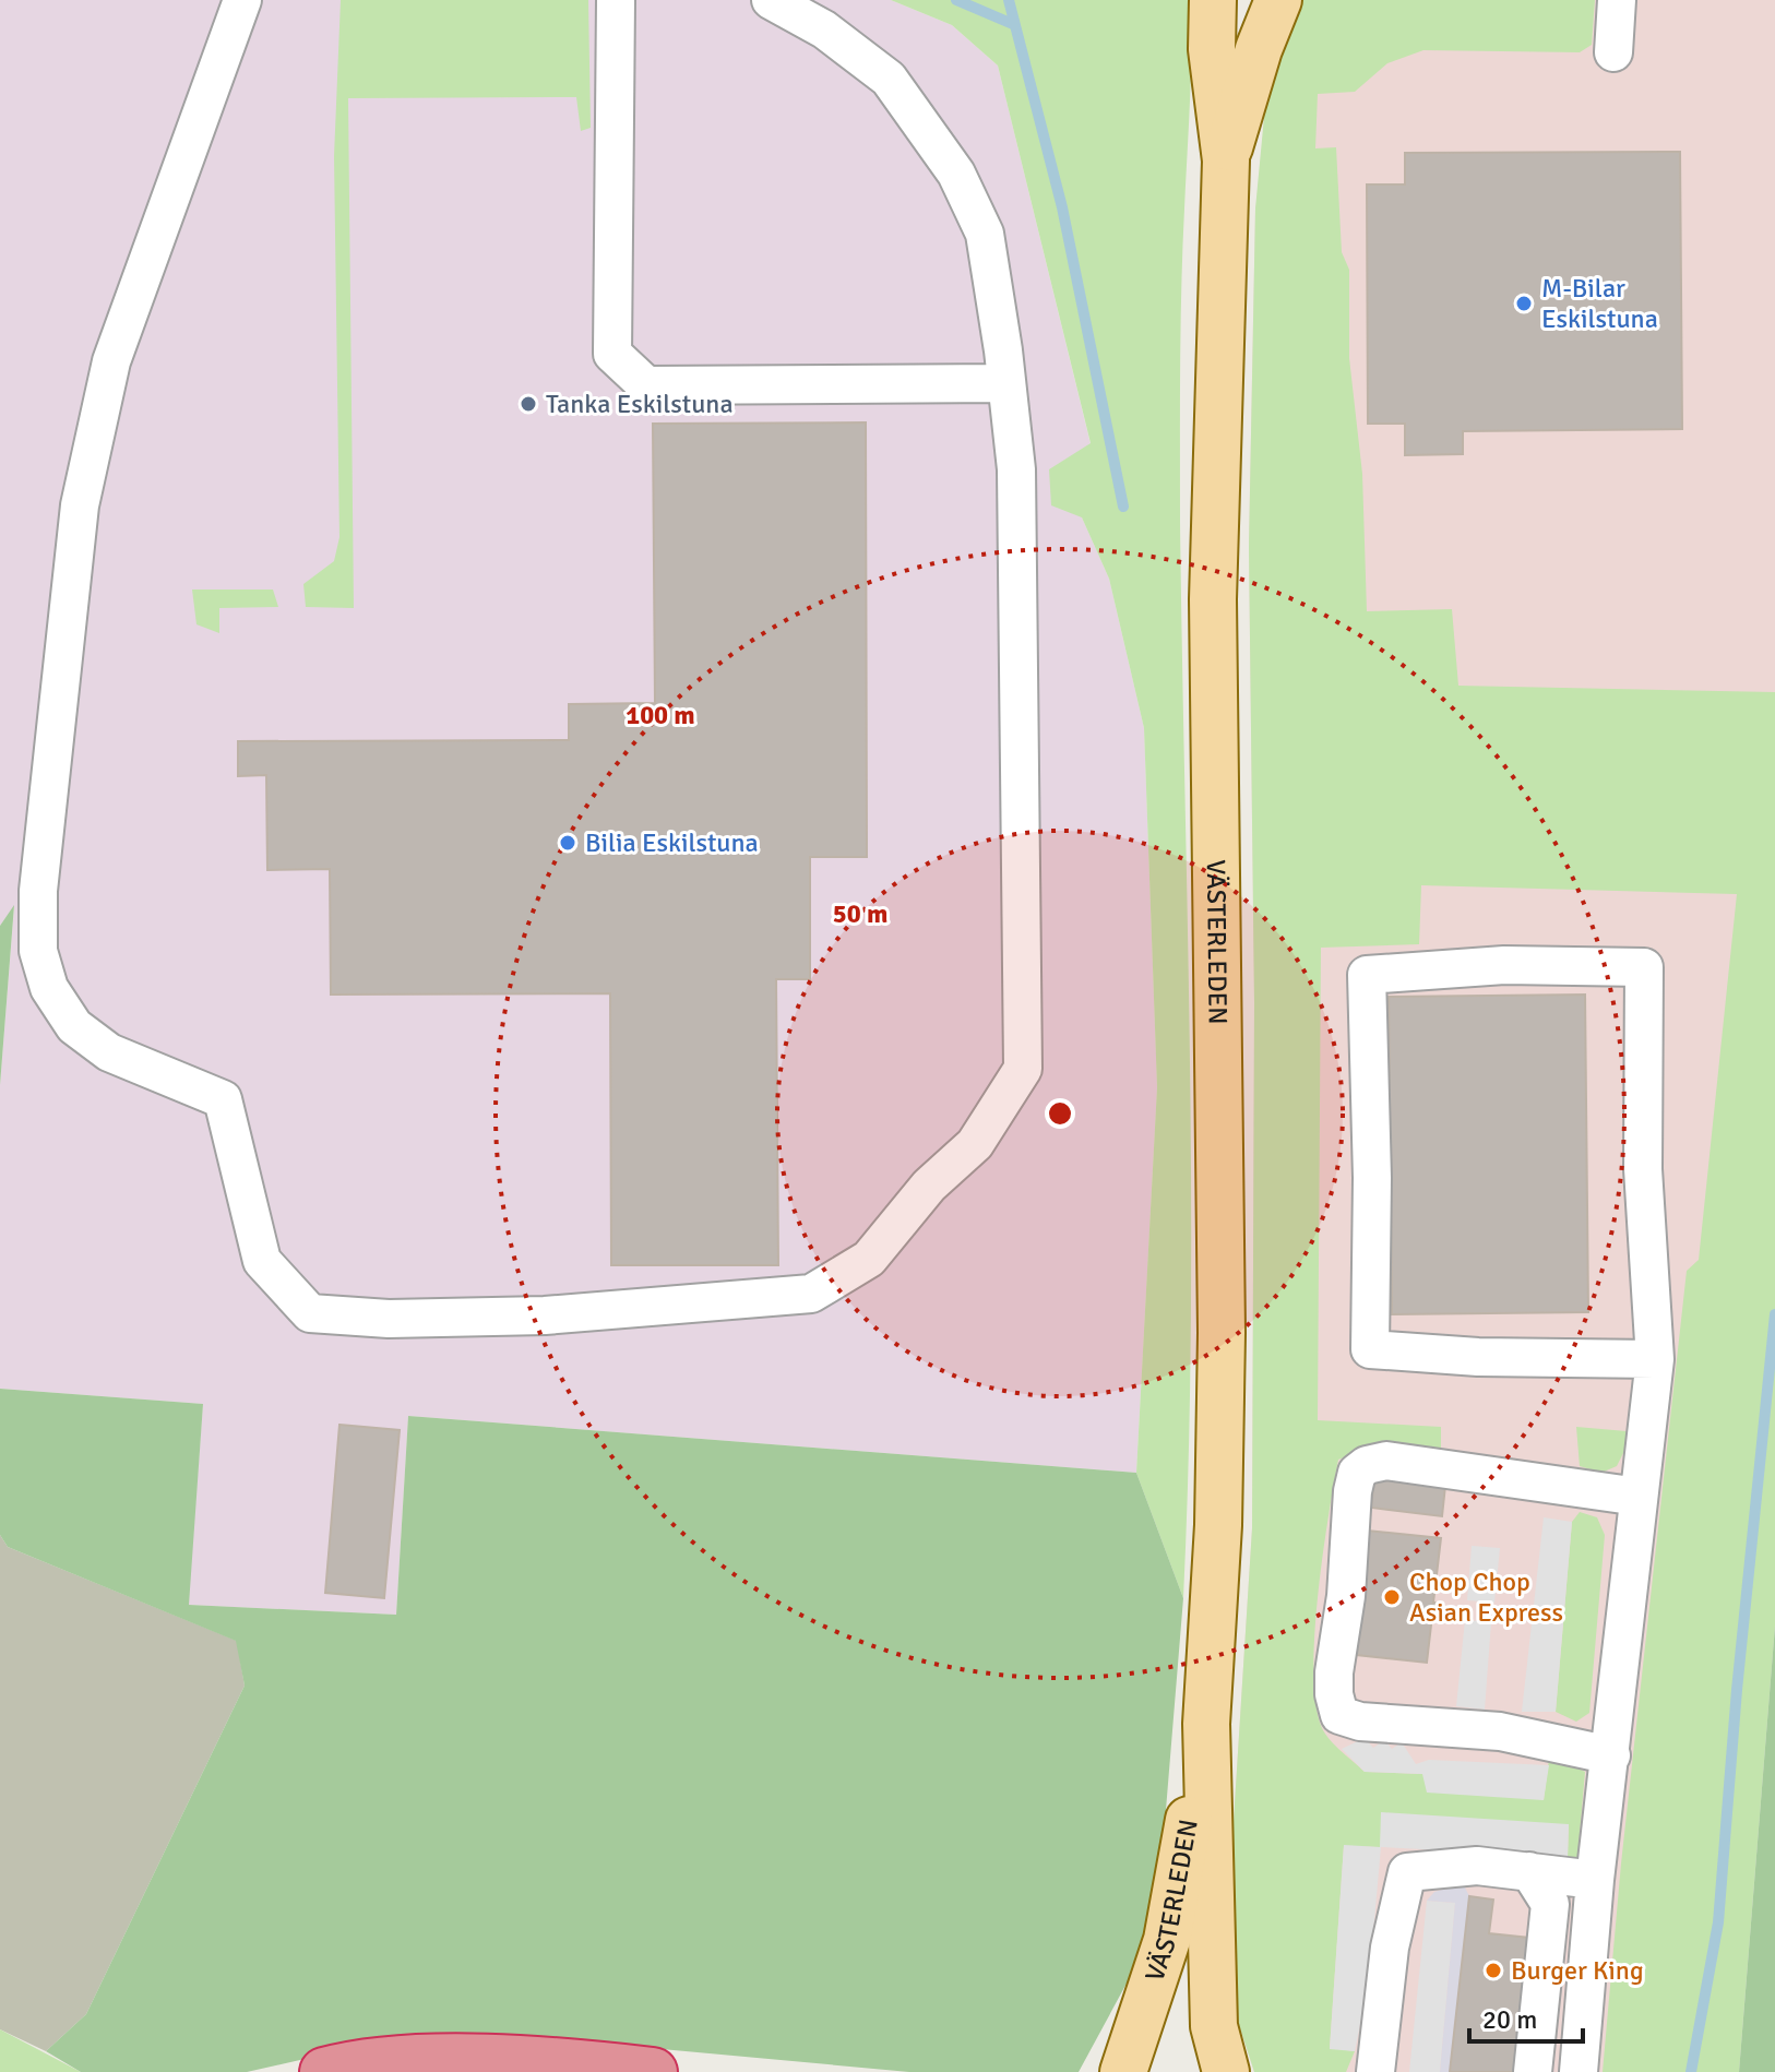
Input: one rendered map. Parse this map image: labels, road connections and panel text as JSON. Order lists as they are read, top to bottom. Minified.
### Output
{"streets":{"main road":["VÄSTERLEDEN"]},"places":["M-Bilar Eskilstuna","Tanka Eskilstuna","Bilia Eskilstuna","Chop Chop Asian Express","Burger King"],"scale_bar":"20 m","rings":["100 m","50 m"]}
